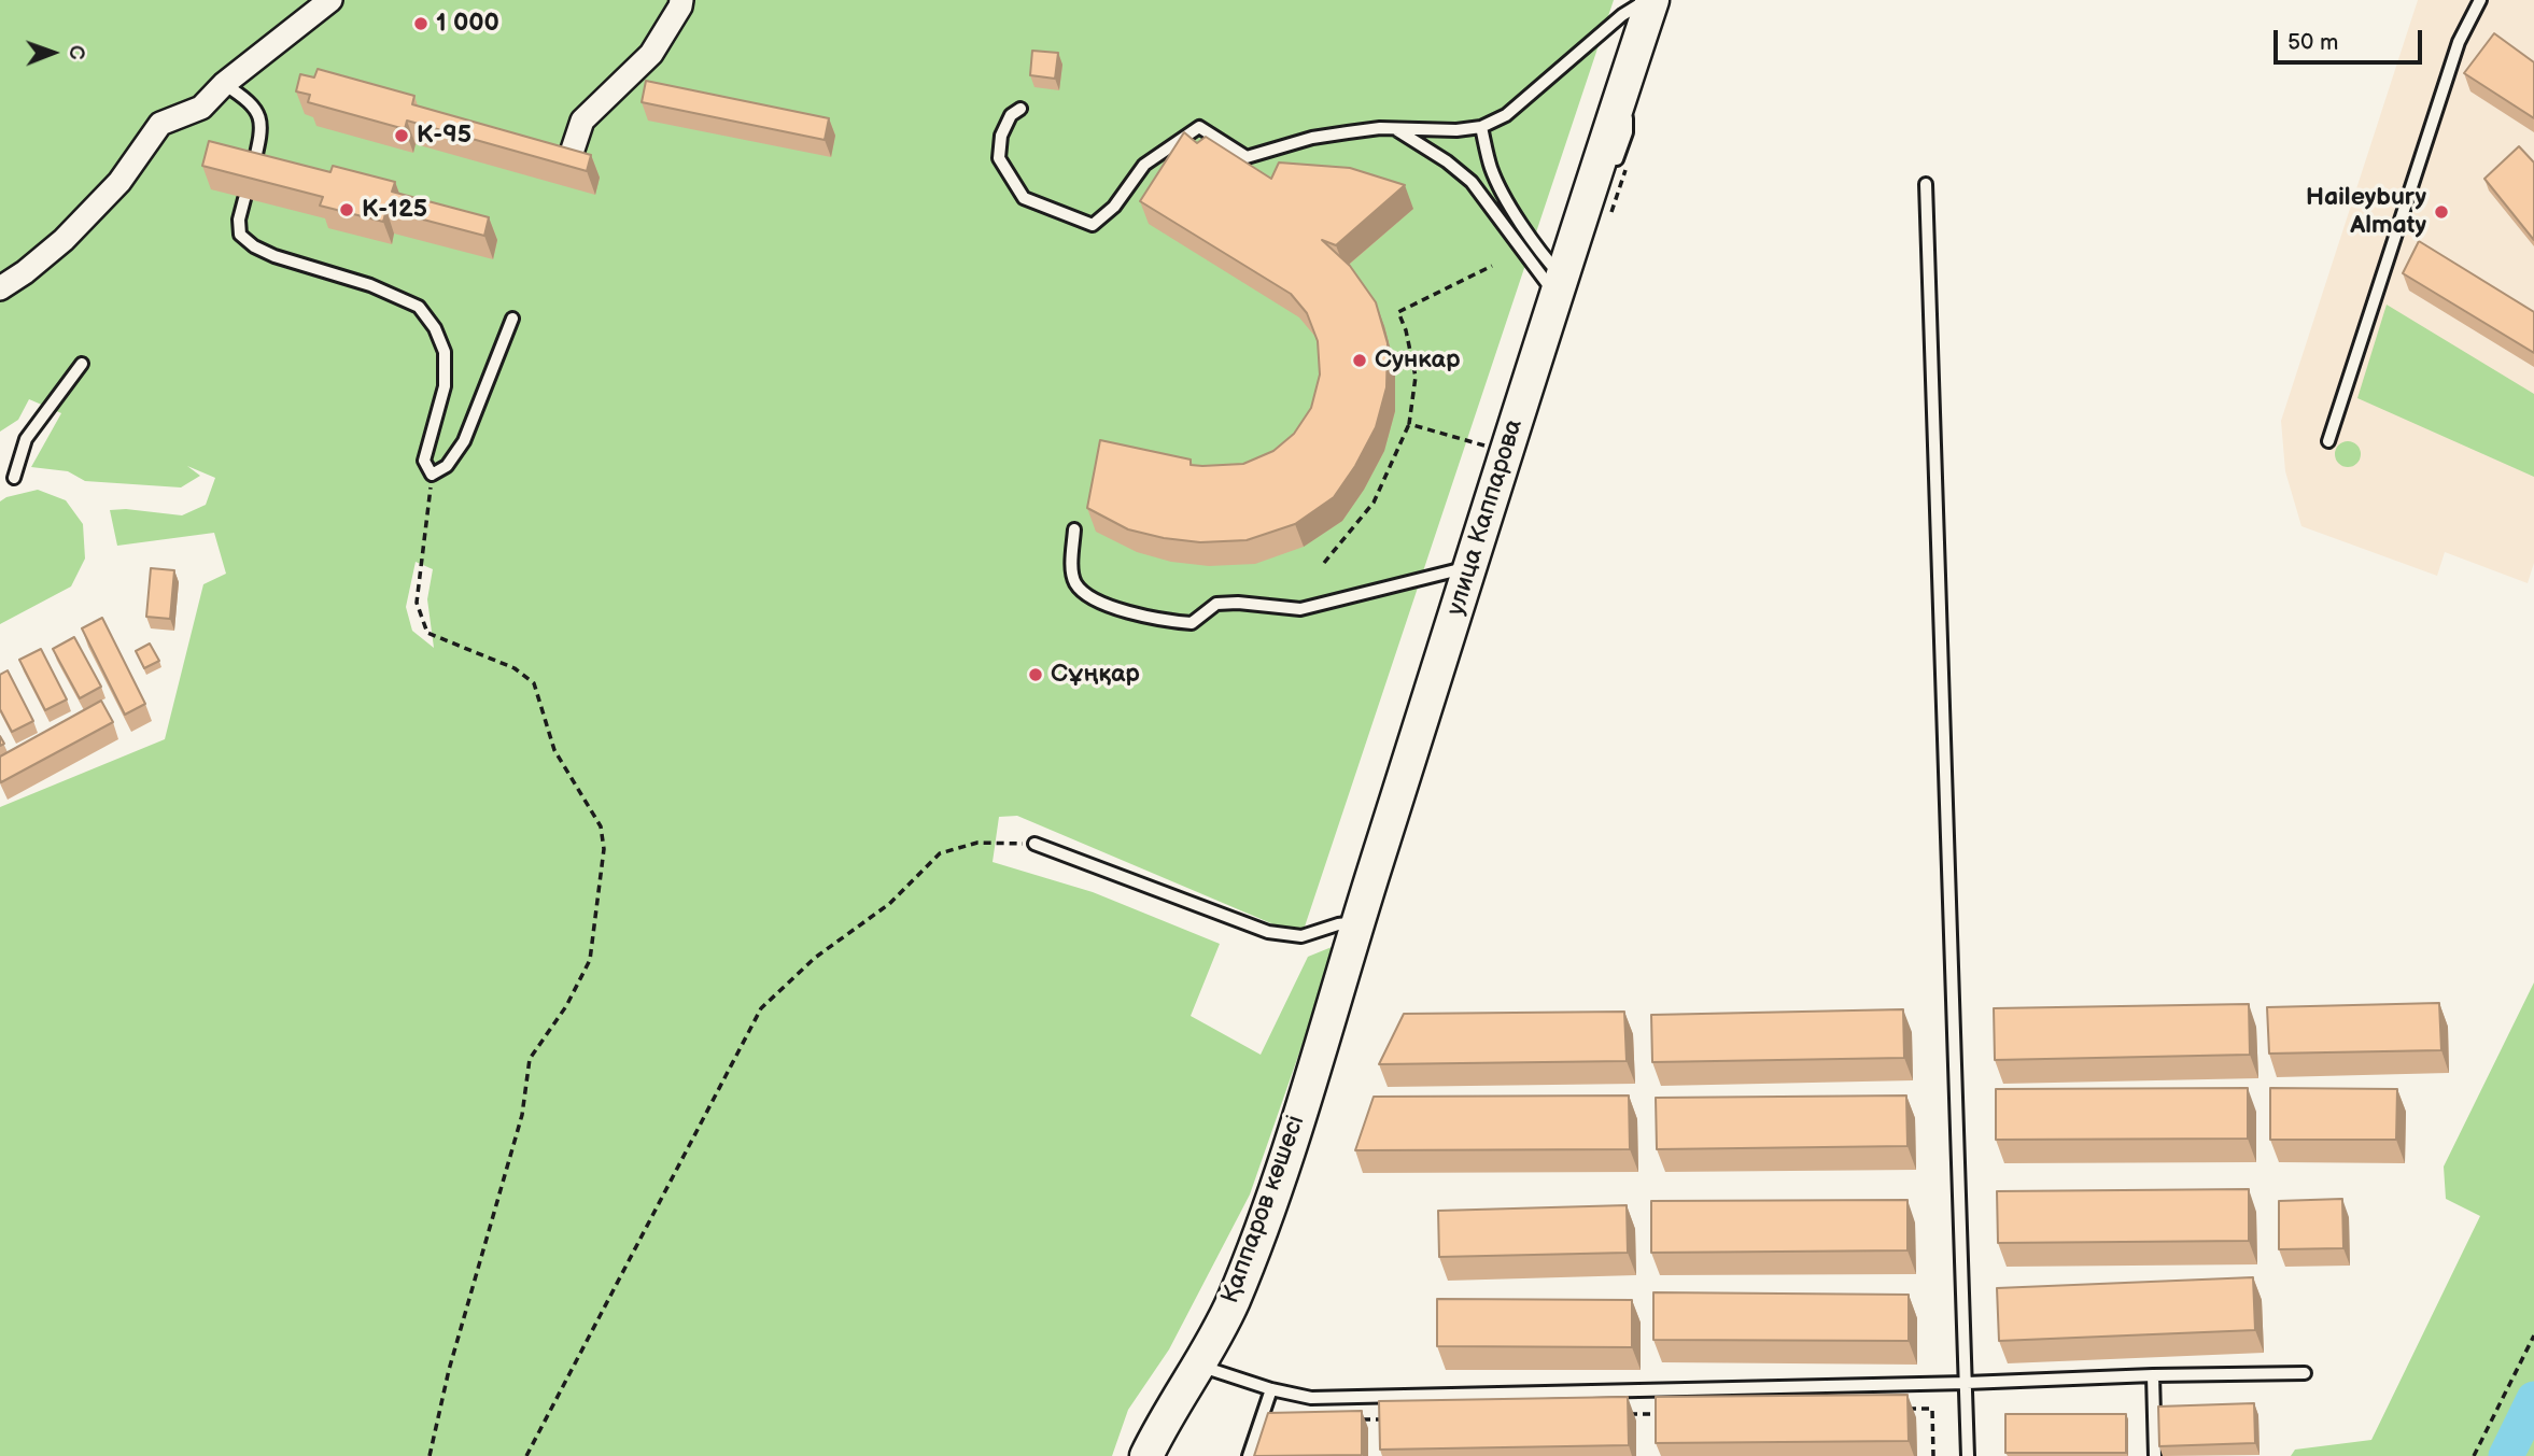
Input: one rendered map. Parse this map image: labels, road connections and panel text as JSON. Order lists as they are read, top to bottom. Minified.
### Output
{"streets":{"street":["улица Каппарова","Қаппаров көшесі"]},"crossings":[["улица Каппарова","Қаппаров көшесі"]],"places":["1 000","K-95","K-125","Haileybury Almaty","Сункар","Сұңқар"],"scale_bar":"50 m","north":"right"}
